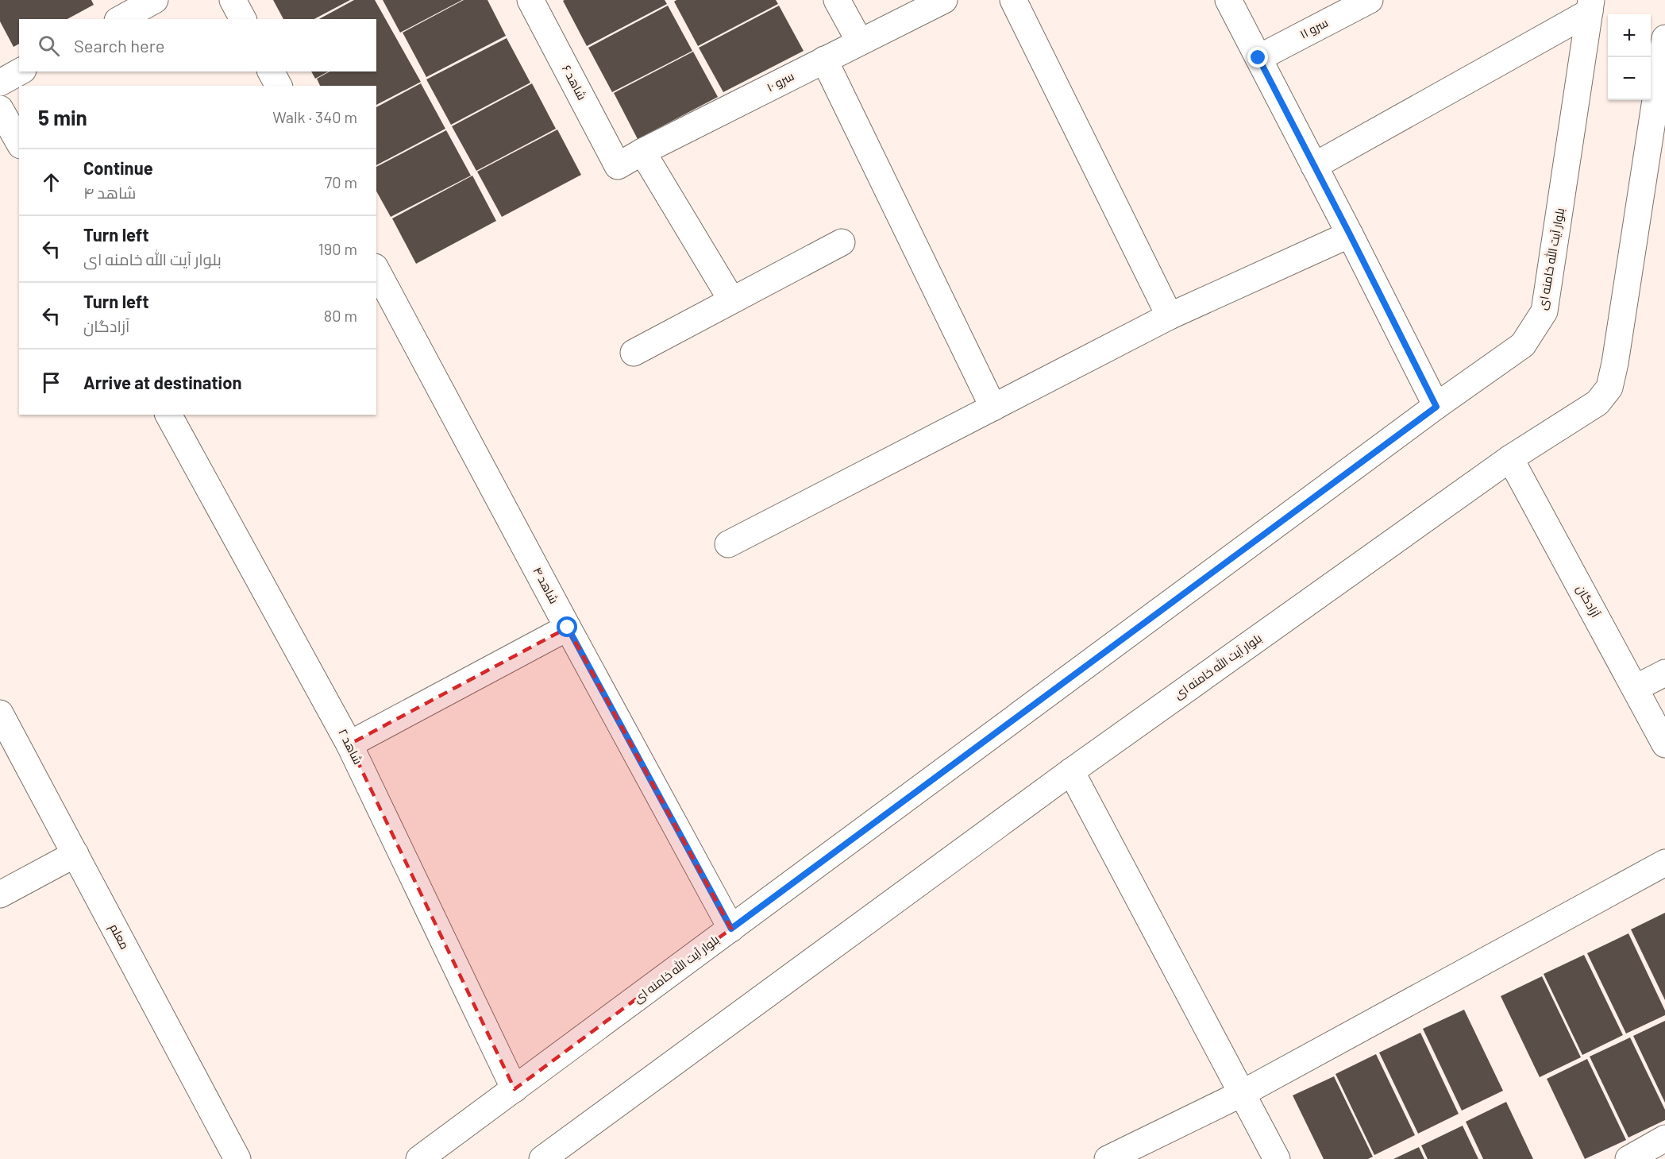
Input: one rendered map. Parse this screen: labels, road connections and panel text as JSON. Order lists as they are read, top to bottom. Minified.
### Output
{"streets":{"street":["سرو ۱۱","سرو ۱۰","شاهد ۶","بلوار آیت الله خامنه ای","شاهد ۴","آزادگان","شاهد ۲","معلم"]},"crossings":[["سرو ۱۰","شاهد ۶"],["بلوار آیت الله خامنه ای","شاهد ۴"],["بلوار آیت الله خامنه ای","آزادگان"],["بلوار آیت الله خامنه ای","شاهد ۲"]],"page":{"map_buttons":["+","−"],"search":"Search here","heading":["5 min","Walk · 340 m"],"list":[["Continue","شاهد ۴","70 m"],["Turn left","بلوار آیت الله خامنه ای","190 m"],["Turn left","آزادگان","80 m"],"Arrive at destination"]}}
